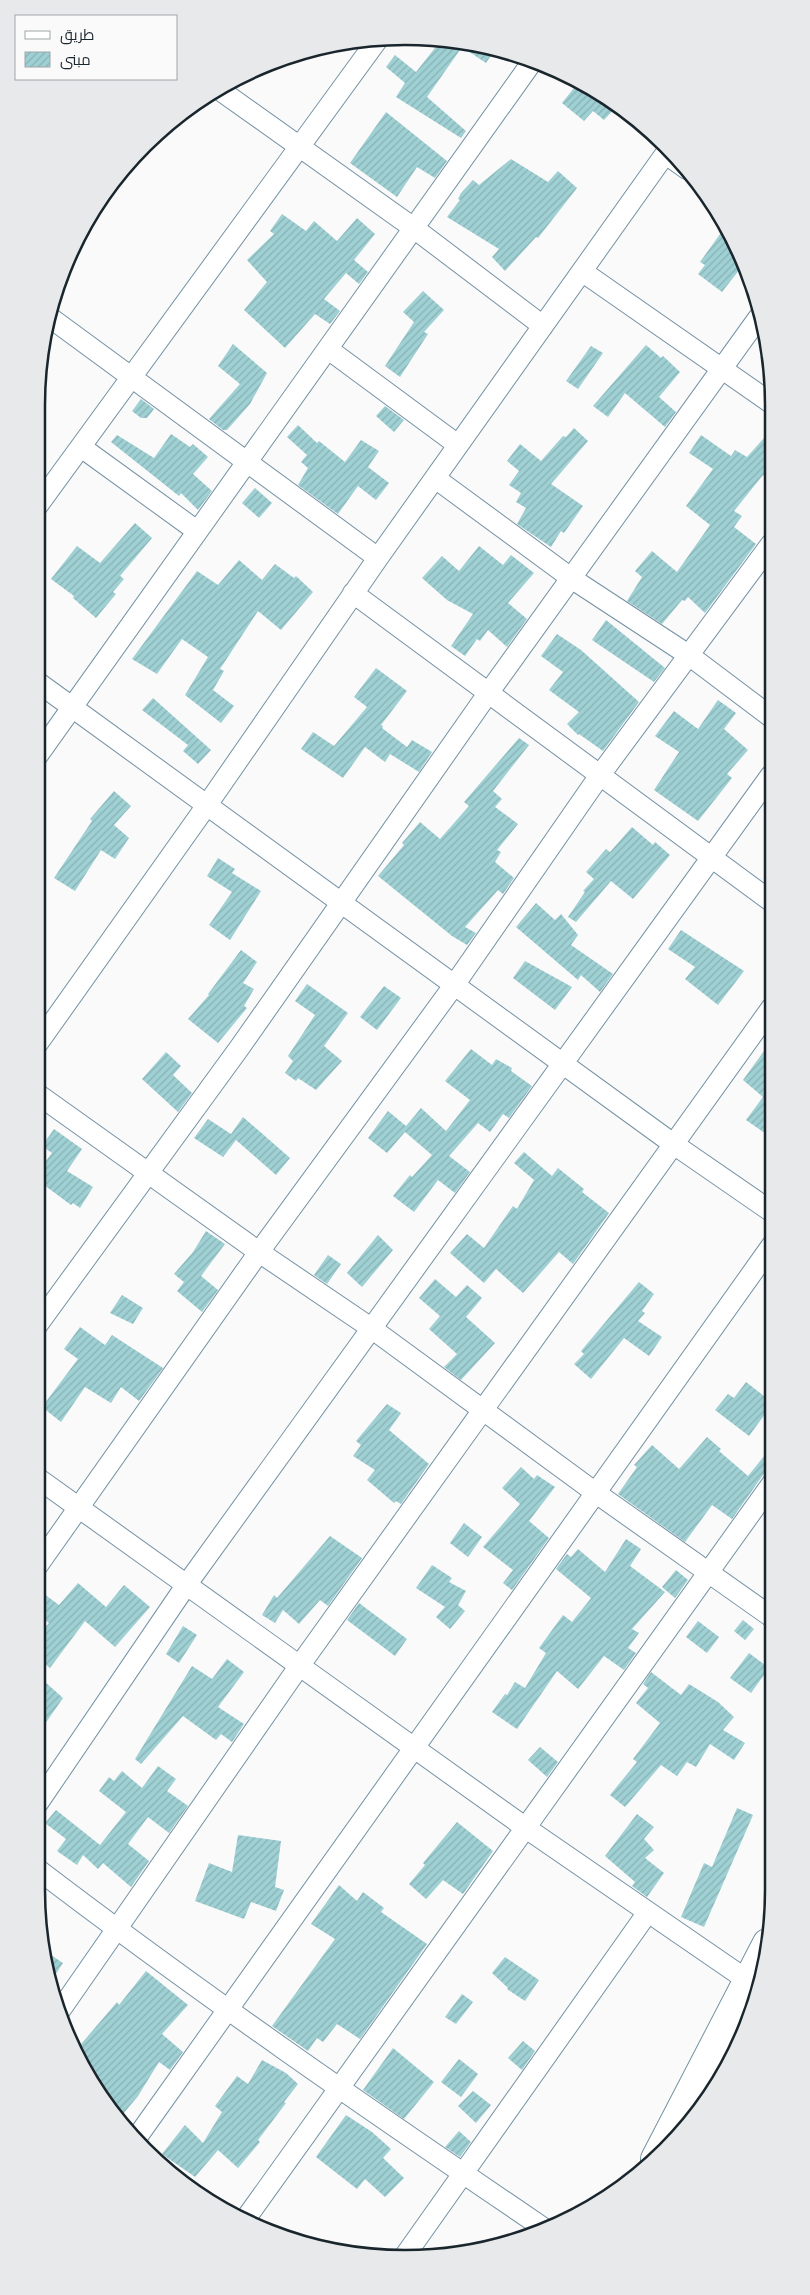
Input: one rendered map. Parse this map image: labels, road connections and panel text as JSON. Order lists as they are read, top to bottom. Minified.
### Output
{"legend":["طريق","مبنى"]}
